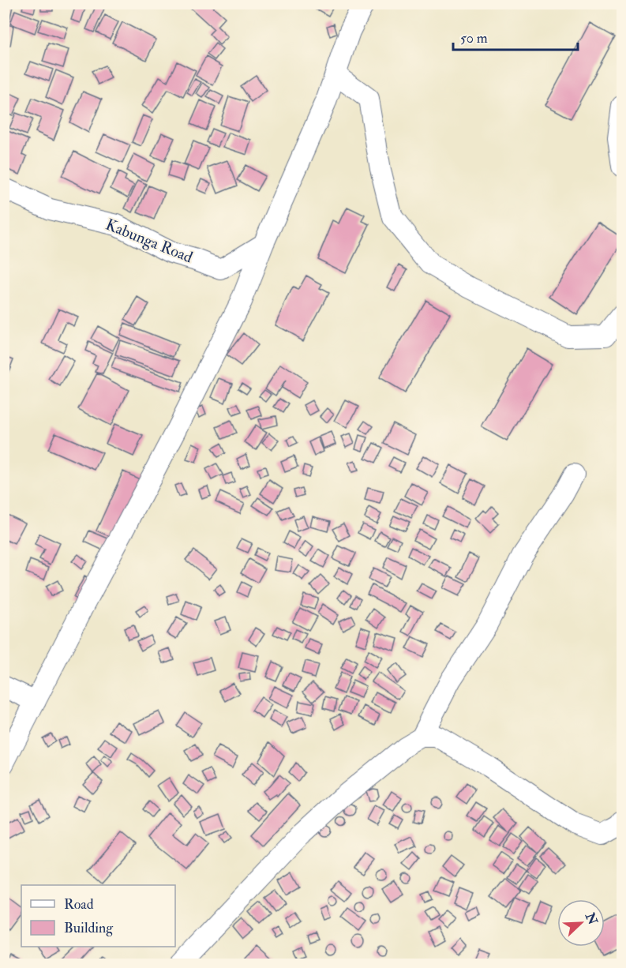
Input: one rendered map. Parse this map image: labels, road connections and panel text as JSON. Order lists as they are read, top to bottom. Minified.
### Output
{"streets":{"street":["Kabunga Road"]},"legend":["Road","Building"],"scale_bar":"50 m","north":"top right"}
